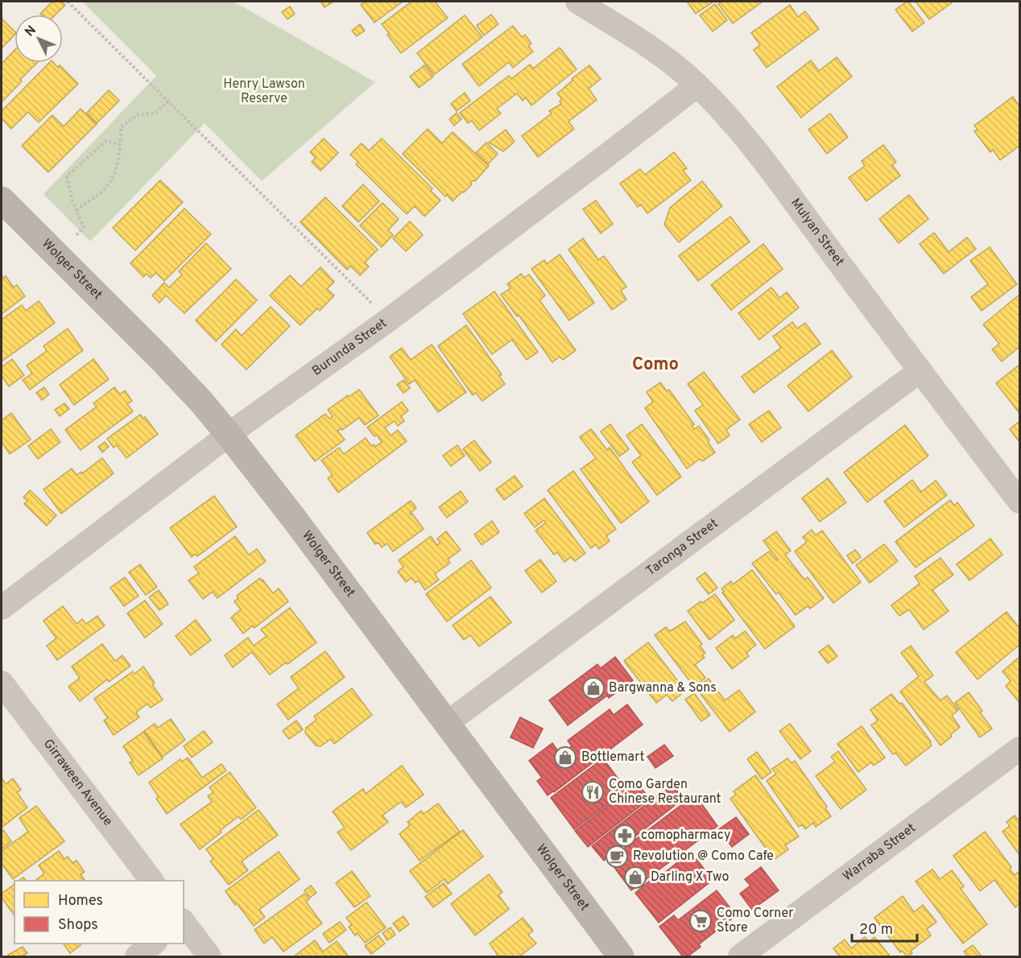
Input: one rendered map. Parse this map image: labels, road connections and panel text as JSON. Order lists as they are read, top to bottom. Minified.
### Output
{"streets":{"street":["Mulyan Street","Wolger Street","Burunda Street","Taronga Street","Girraween Avenue","Warraba Street"]},"crossings":[["Mulyan Street","Burunda Street"],["Mulyan Street","Taronga Street"],["Wolger Street","Burunda Street"],["Wolger Street","Taronga Street"]],"districts":["Como"],"parks":["Henry Lawson Reserve"],"places":{"shop":["Bargwanna & Sons","Bottlemart","Darling X Two"],"restaurant":["Como Garden Chinese Restaurant"],"pharmacy":["comopharmacy"],"cafe":["Revolution @ Como Cafe"],"supermarket":["Como Corner Store"]},"legend":["Homes","Shops"],"scale_bar":"20 m","north":"top left"}
